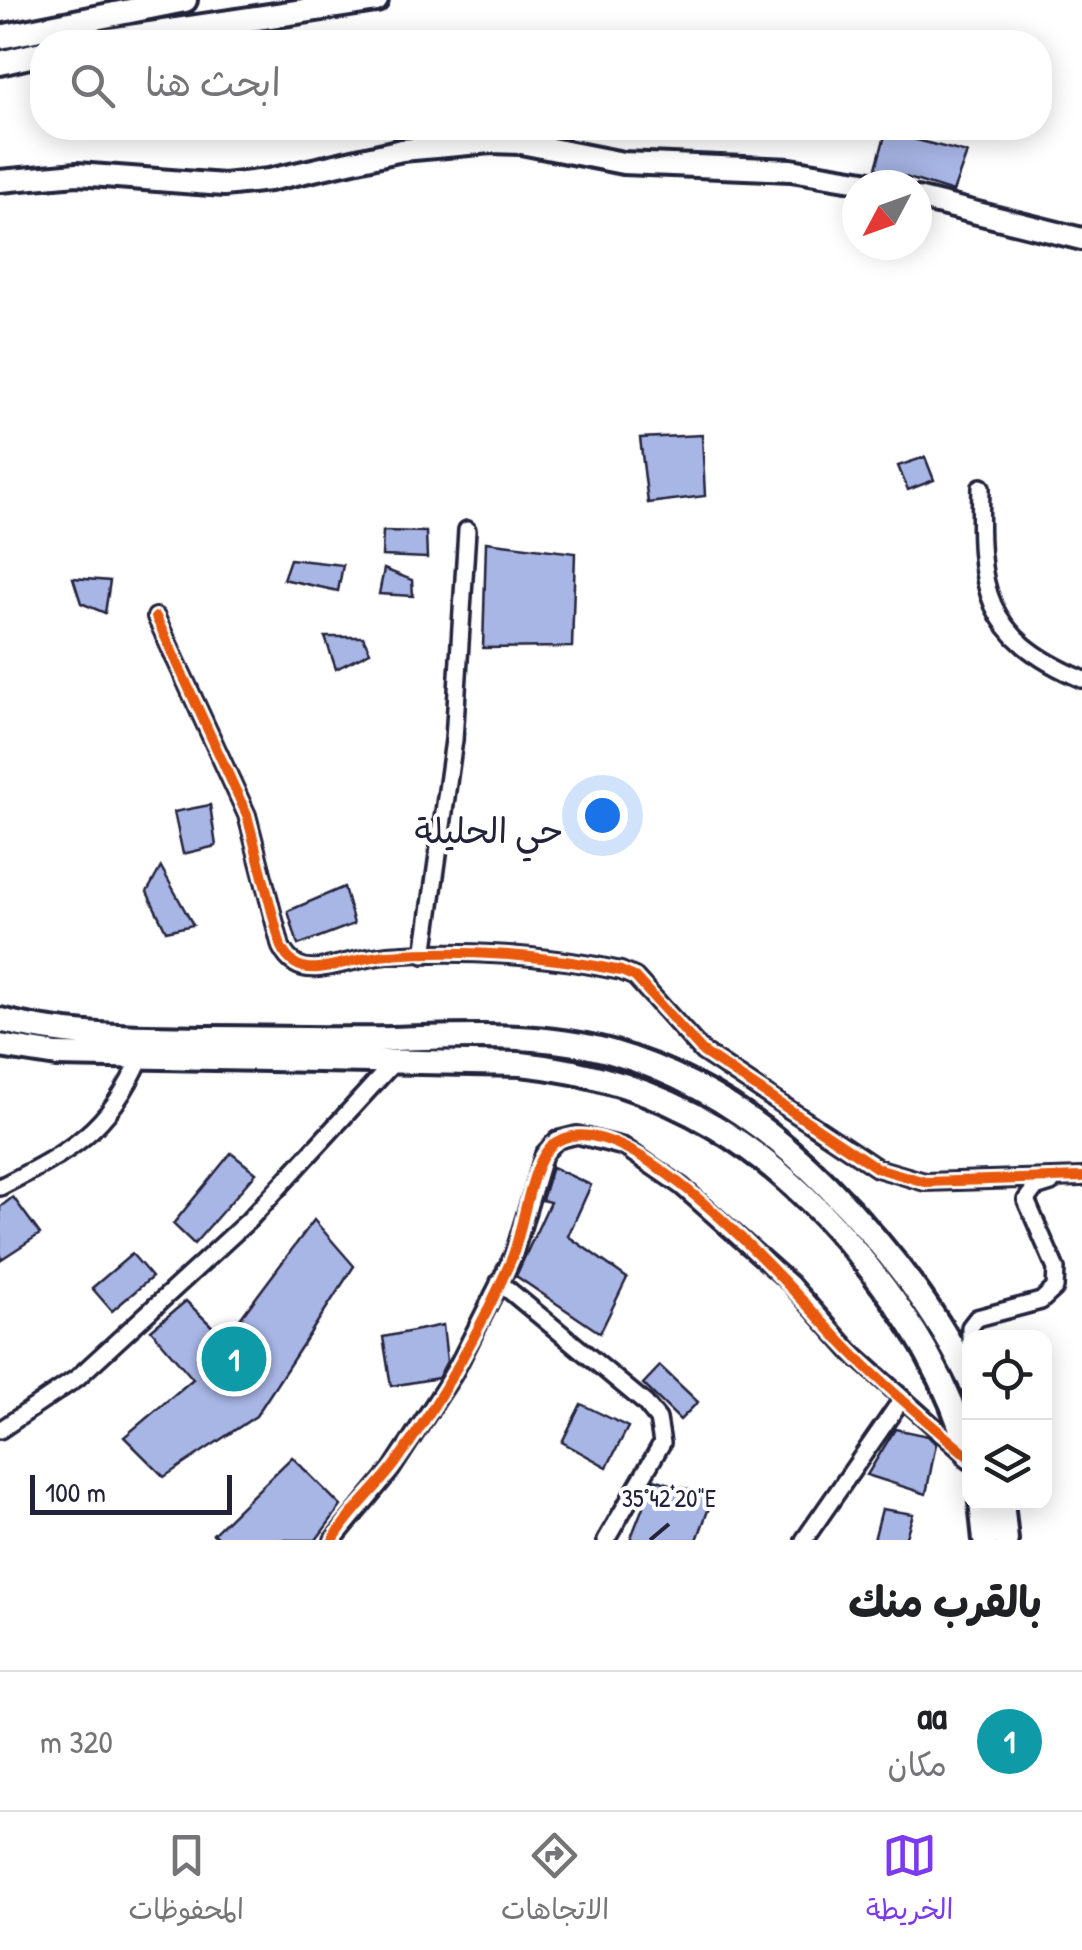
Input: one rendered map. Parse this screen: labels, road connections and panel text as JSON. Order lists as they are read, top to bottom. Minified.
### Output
{"districts":["حي الحليلة"],"scale_bar":"100 m","north":"bottom left","page":{"search":"ابحث هنا","pins":"1","scale":"100 m","heading":"بالقرب منك","list":[{"mark":"1","name":"aa","note":"مكان","value":"320 m"}],"nav":["الخريطة","الاتجاهات","المحفوظات"]},"coordinates":["35°42'20\"E"]}
